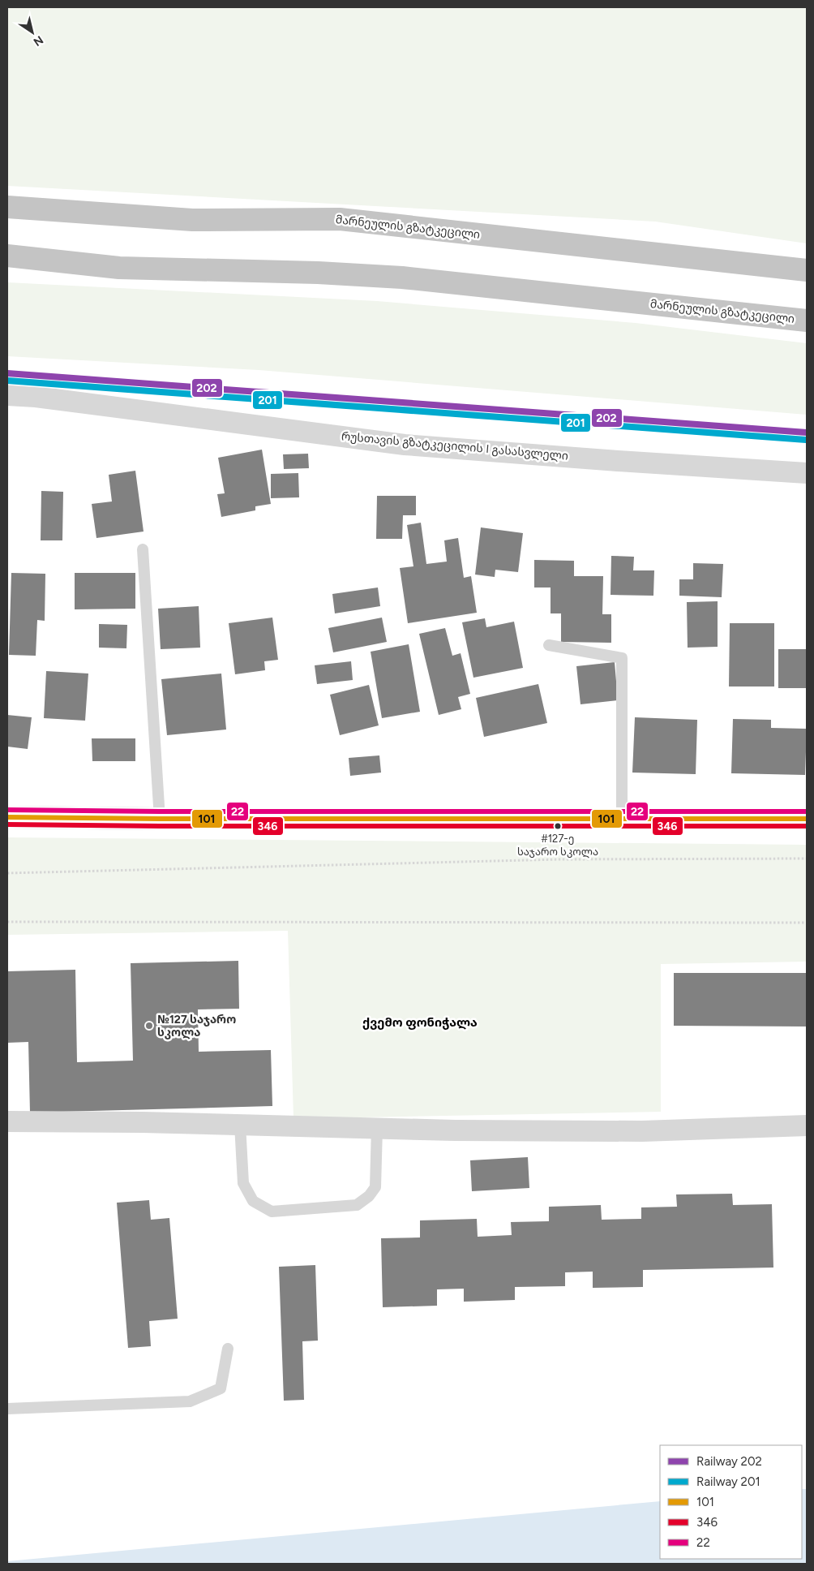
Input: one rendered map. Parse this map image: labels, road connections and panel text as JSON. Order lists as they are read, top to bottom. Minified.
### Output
{"streets":{"highway":["მარნეულის გზატკეცილი"],"street":["რუსთავის გზატკეცილის I გასასვლელი"]},"districts":["ქვემო ფონიჭალა"],"places":["#127-ე საჯარო სკოლა","№127 საჯარო სკოლა"],"lines":["rail line 202","rail line 201","transit line 22","transit line 101","transit line 346"],"legend":["Railway 202","Railway 201","101","346","22"],"north":"bottom right"}
